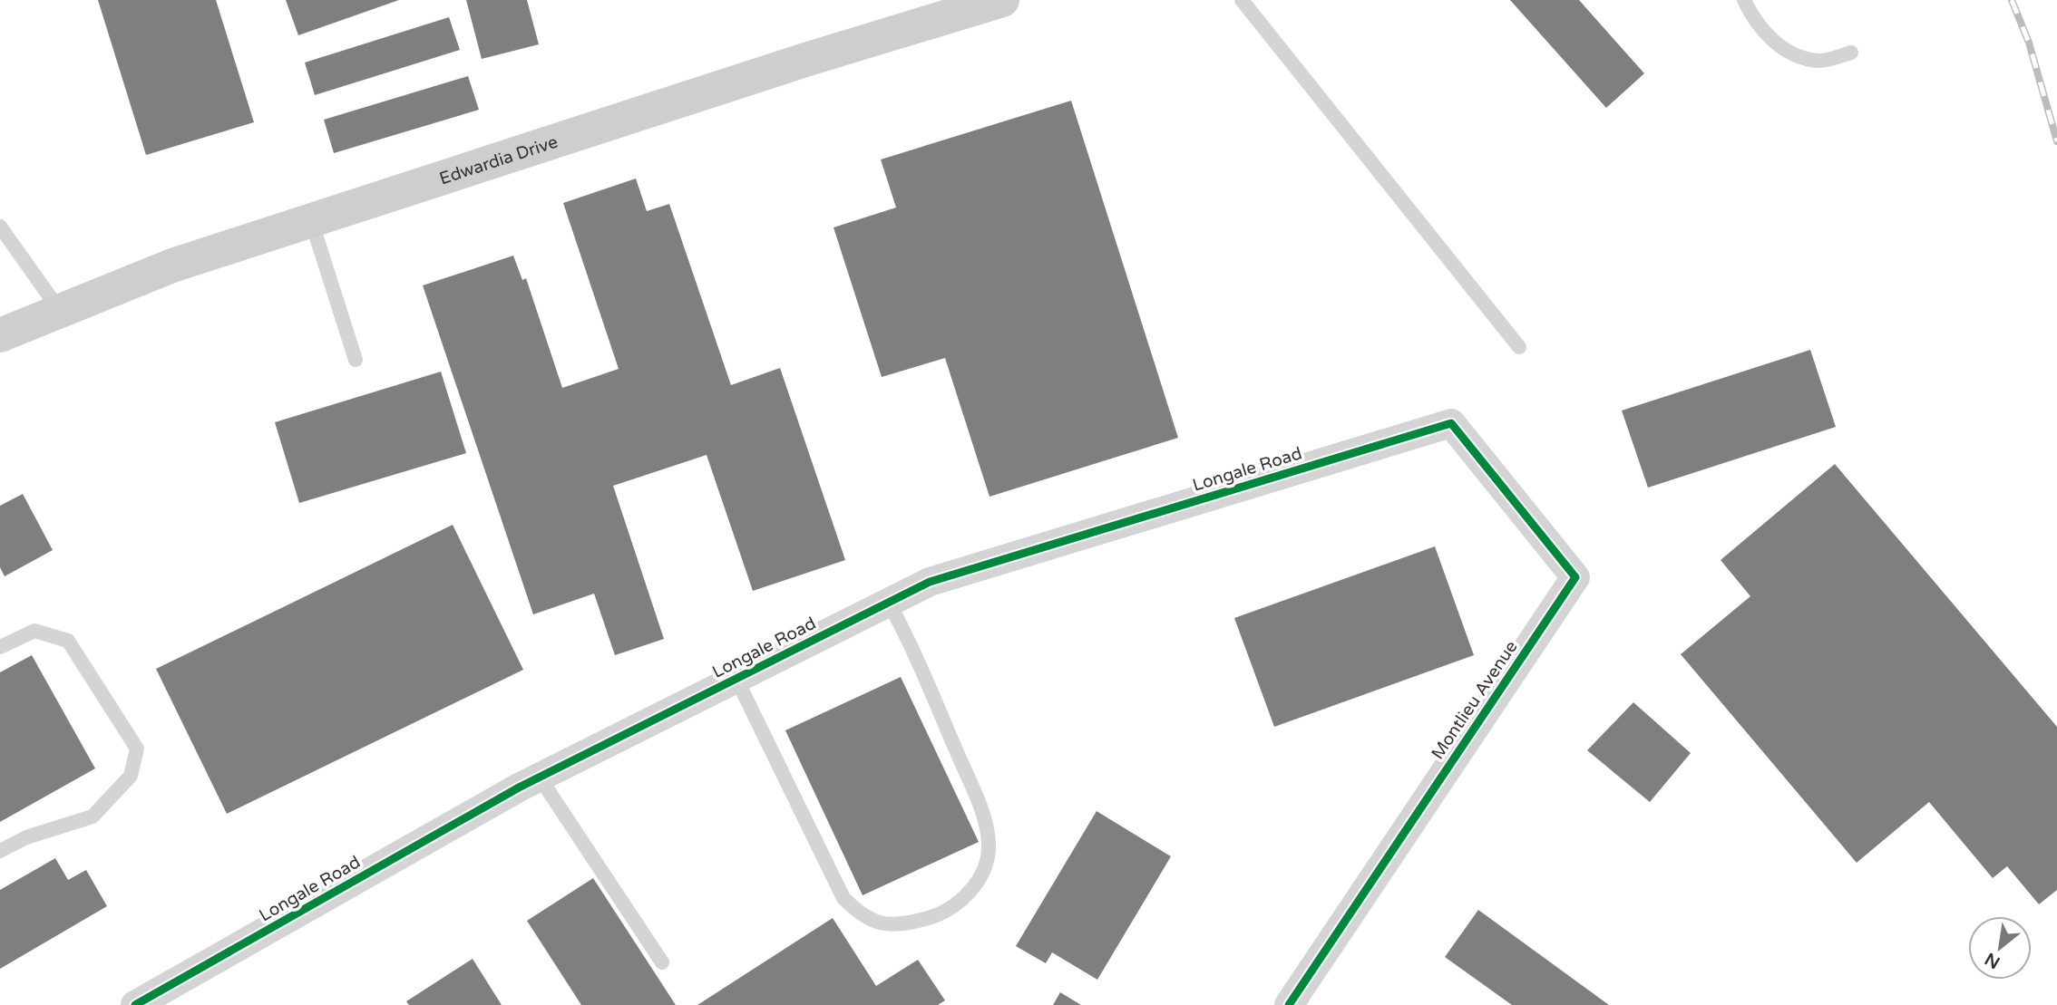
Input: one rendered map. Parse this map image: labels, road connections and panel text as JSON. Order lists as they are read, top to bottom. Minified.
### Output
{"streets":{"main road":["Edwardia Drive"],"street":["Longale Road","Montlieu Avenue"]},"crossings":[["Longale Road","Montlieu Avenue"]],"north":"bottom left"}
